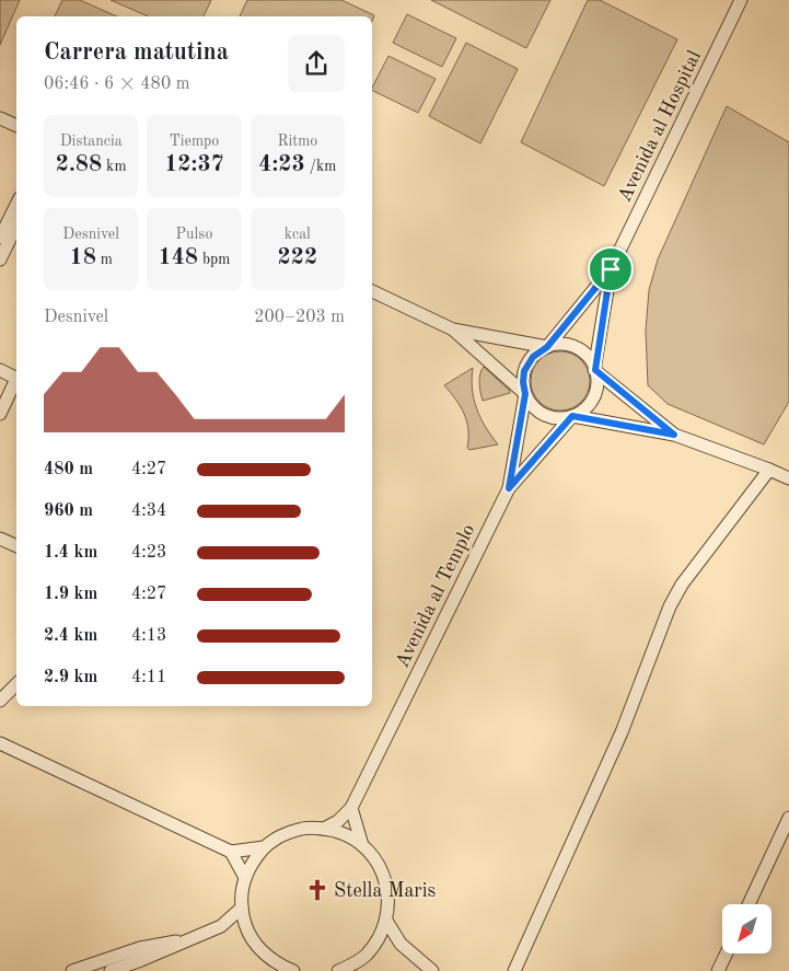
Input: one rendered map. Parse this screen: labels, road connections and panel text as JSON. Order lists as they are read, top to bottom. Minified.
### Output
{"streets":{"street":["Avenida al Hospital","Avenida al Templo"]},"places":{"church":["Stella Maris"]},"north":"bottom left","page":{"heading":["Carrera matutina","06:46 · 6 × 480 m"],"stats":[["Distancia","2.88 km"],["Tiempo","12:37"],["Ritmo","4:23 /km"],["Desnivel","18 m"],["Pulso","148 bpm"],["kcal","222"]],"chart":["Desnivel","200–203 m"],"list":[{"name":"480 m","note":"4:27"},{"name":"960 m","note":"4:34"},{"name":"1.4 km","note":"4:23"},{"name":"1.9 km","note":"4:27"},{"name":"2.4 km","note":"4:13"},{"name":"2.9 km","note":"4:11"}]}}
